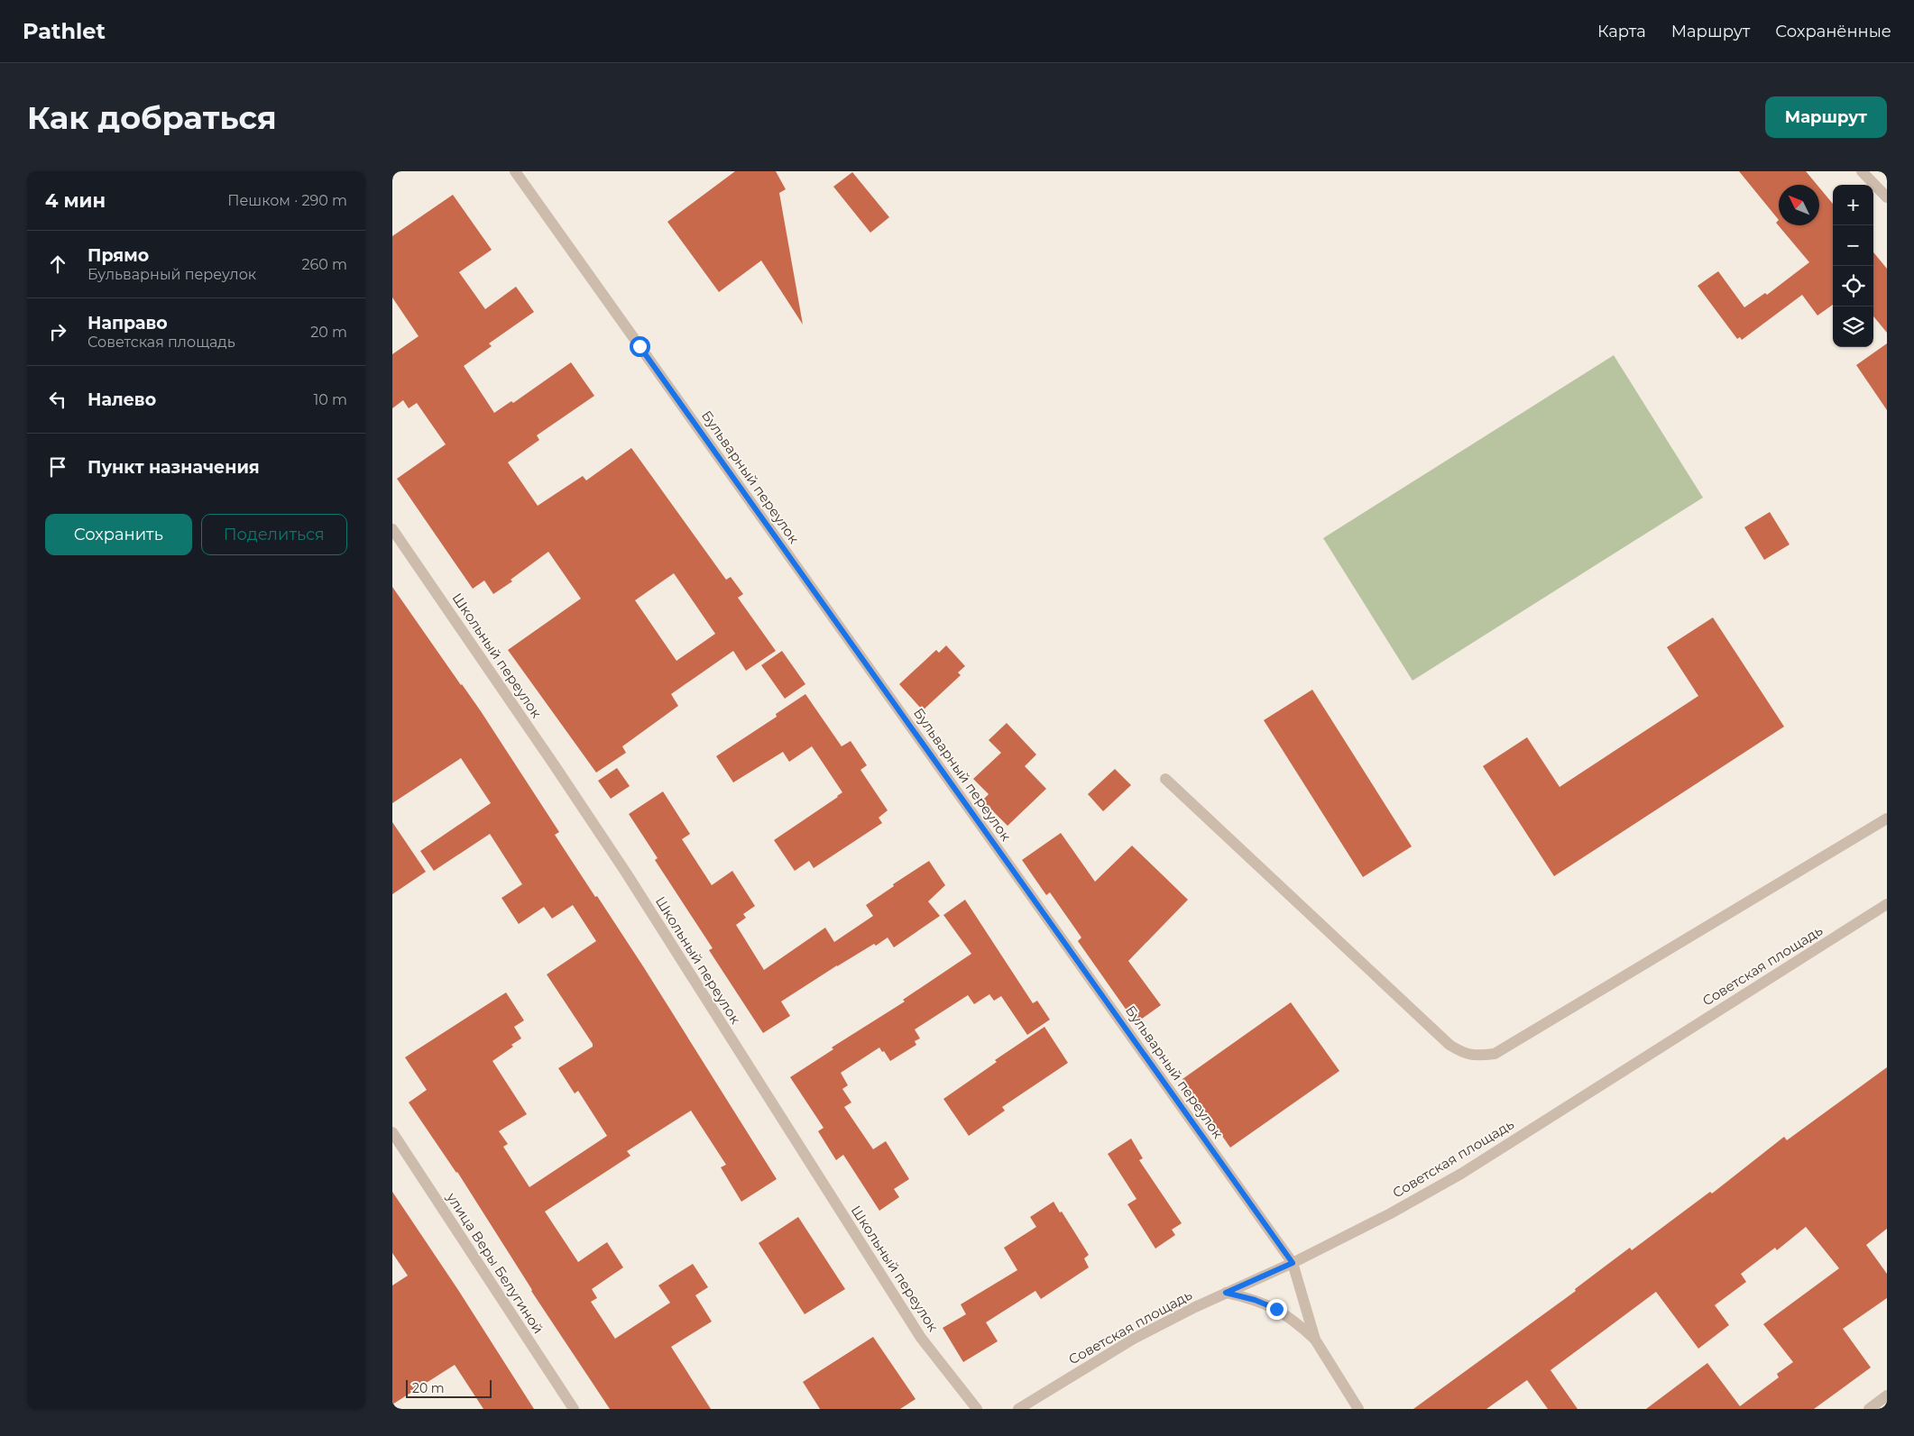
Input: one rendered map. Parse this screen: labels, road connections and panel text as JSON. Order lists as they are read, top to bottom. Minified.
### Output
{"streets":{"street":["Бульварный переулок","Школьный переулок","Советская площадь","улица Веры Белугиной"]},"crossings":[["Бульварный переулок","Советская площадь"]],"scale_bar":"20 m","north":"top left","page":{"header":"Pathlet","nav":["Карта","Маршрут","Сохранённые"],"buttons":["Маршрут",["Сохранить","Поделиться"]],"title":"Как добраться","heading":["4 мин","Пешком · 290 m"],"map_buttons":["+","−"],"list":[["Прямо","Бульварный переулок","260 m"],["Направо","Советская площадь","20 m"],["Налево","10 m"],"Пункт назначения"],"scale":"20 m"}}
